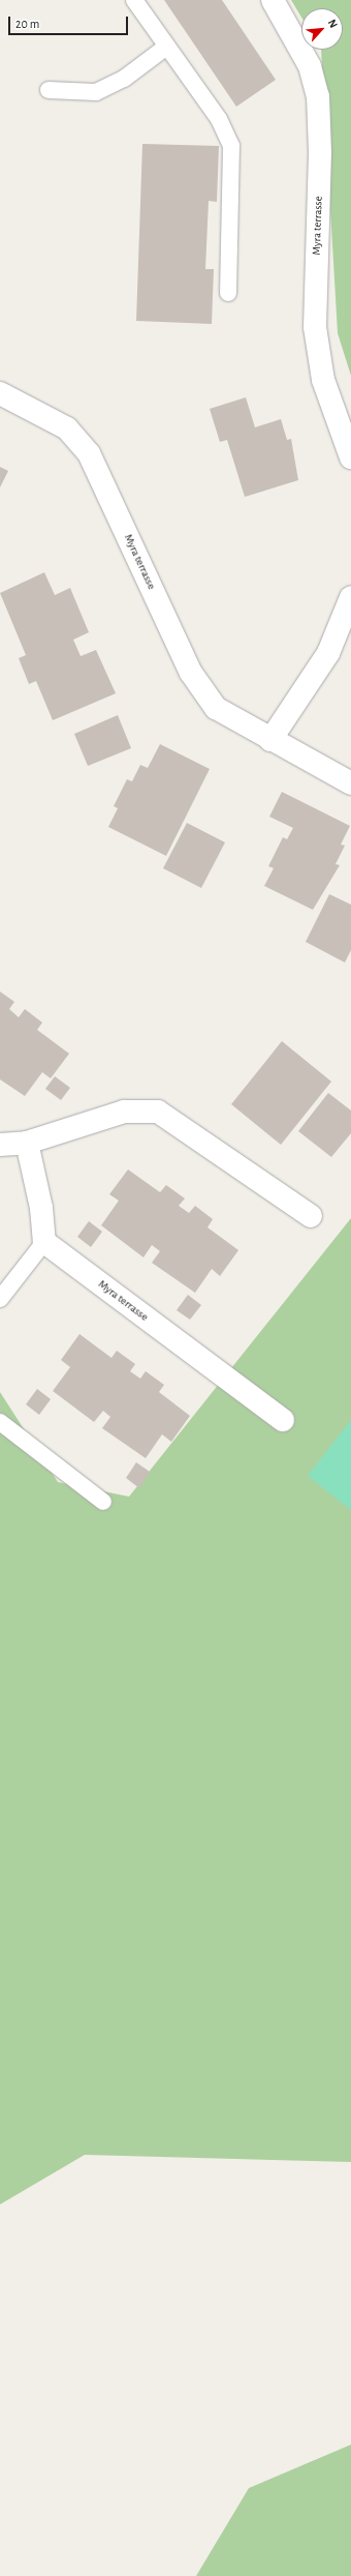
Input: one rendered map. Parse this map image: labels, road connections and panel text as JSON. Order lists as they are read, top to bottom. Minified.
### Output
{"streets":{"street":["Myra terrasse"]},"scale_bar":"20 m","north":"top right"}
